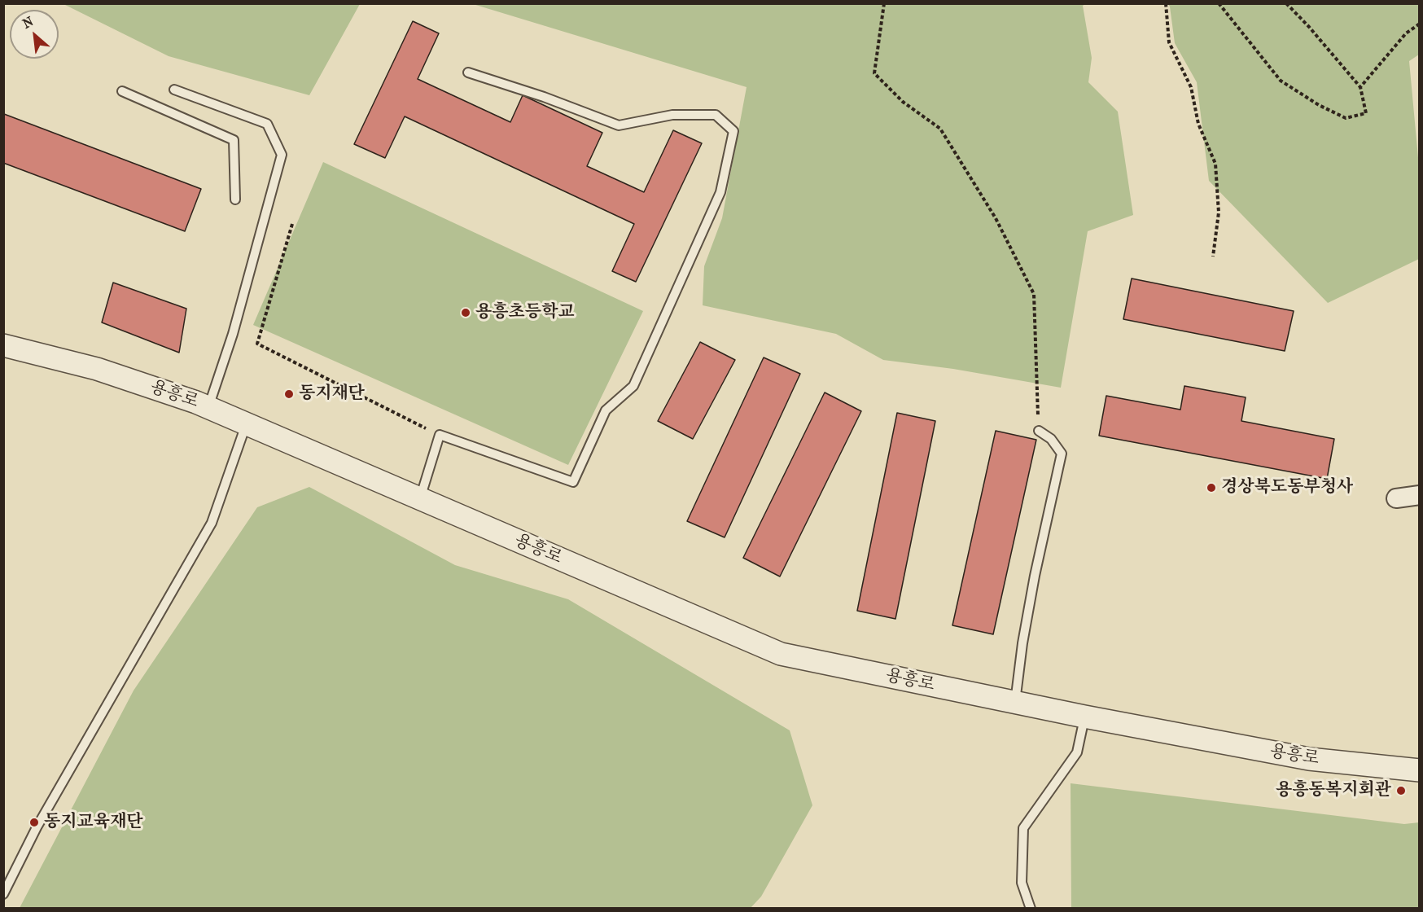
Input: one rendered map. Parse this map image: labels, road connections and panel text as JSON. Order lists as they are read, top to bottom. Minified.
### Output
{"streets":{"street":["용흥로"]},"places":["용흥초등학교","동지재단","경상북도동부청사","용흥동복지회관","동지교육재단"],"north":"top left"}
